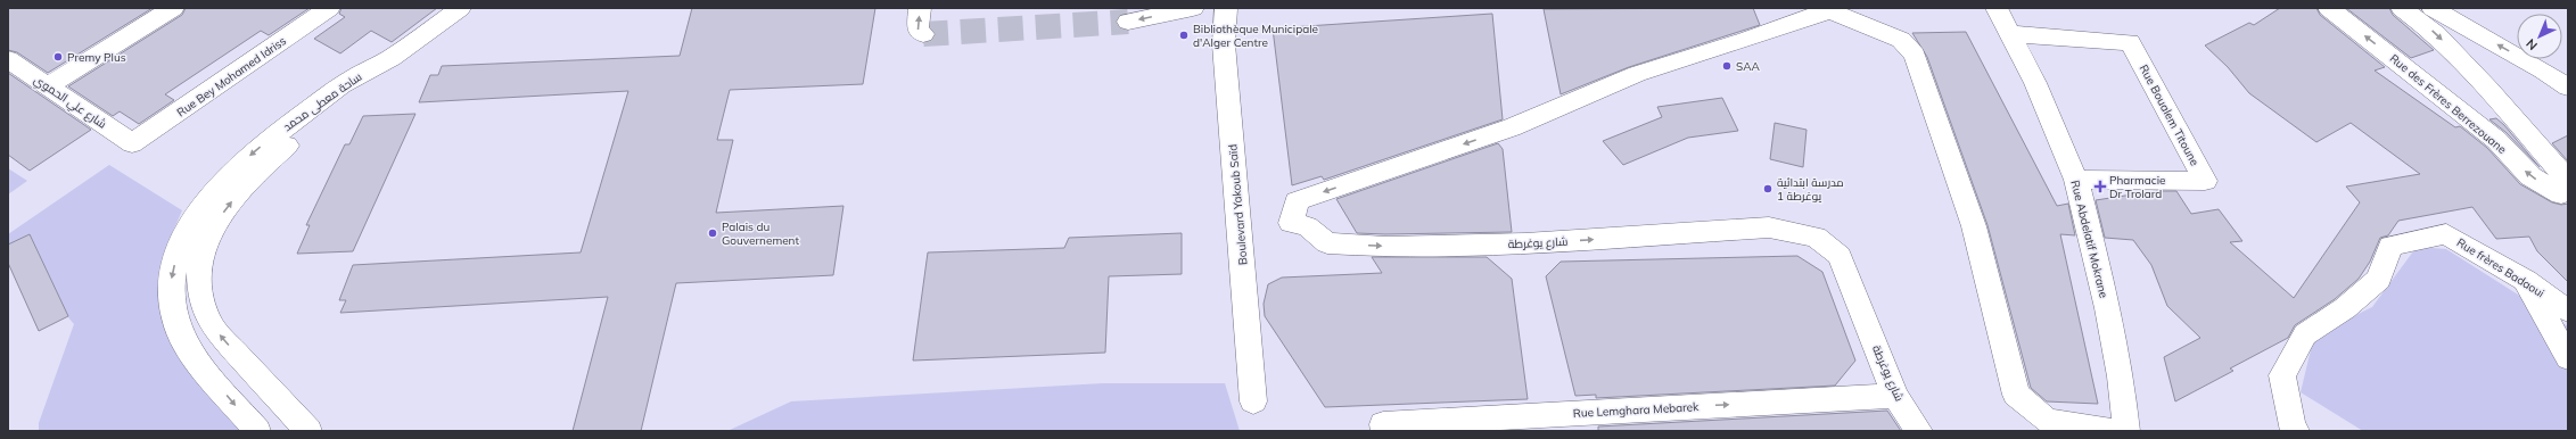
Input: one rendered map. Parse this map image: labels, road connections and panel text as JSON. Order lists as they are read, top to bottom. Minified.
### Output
{"streets":{"street":["Rue Bey Mohamed Idriss","شارع علي الحموي","ساحة معطى محمد","Rue des Frères Berrezouane","Rue Boualem Titoune","Boulevard Yakoub Saïd","Rue Abdelatif Mokrane","شارع يوغرطة","Rue frères Badaoui","Rue Lemghara Mebarek"]},"crossings":[["Rue Bey Mohamed Idriss","شارع علي الحموي"],["Rue Boualem Titoune","Rue Abdelatif Mokrane"],["شارع يوغرطة","Rue Lemghara Mebarek"]],"one_way":["Rue Lemghara Mebarek"],"places":{"other":["Bibliothèque Municipale d'Alger Centre","Premy Plus","SAA","مدرسة ابتدائية يوغرطة 1","Palais du Gouvernement"],"health":["Pharmacie Dr Trolard"]},"north":"bottom left"}
